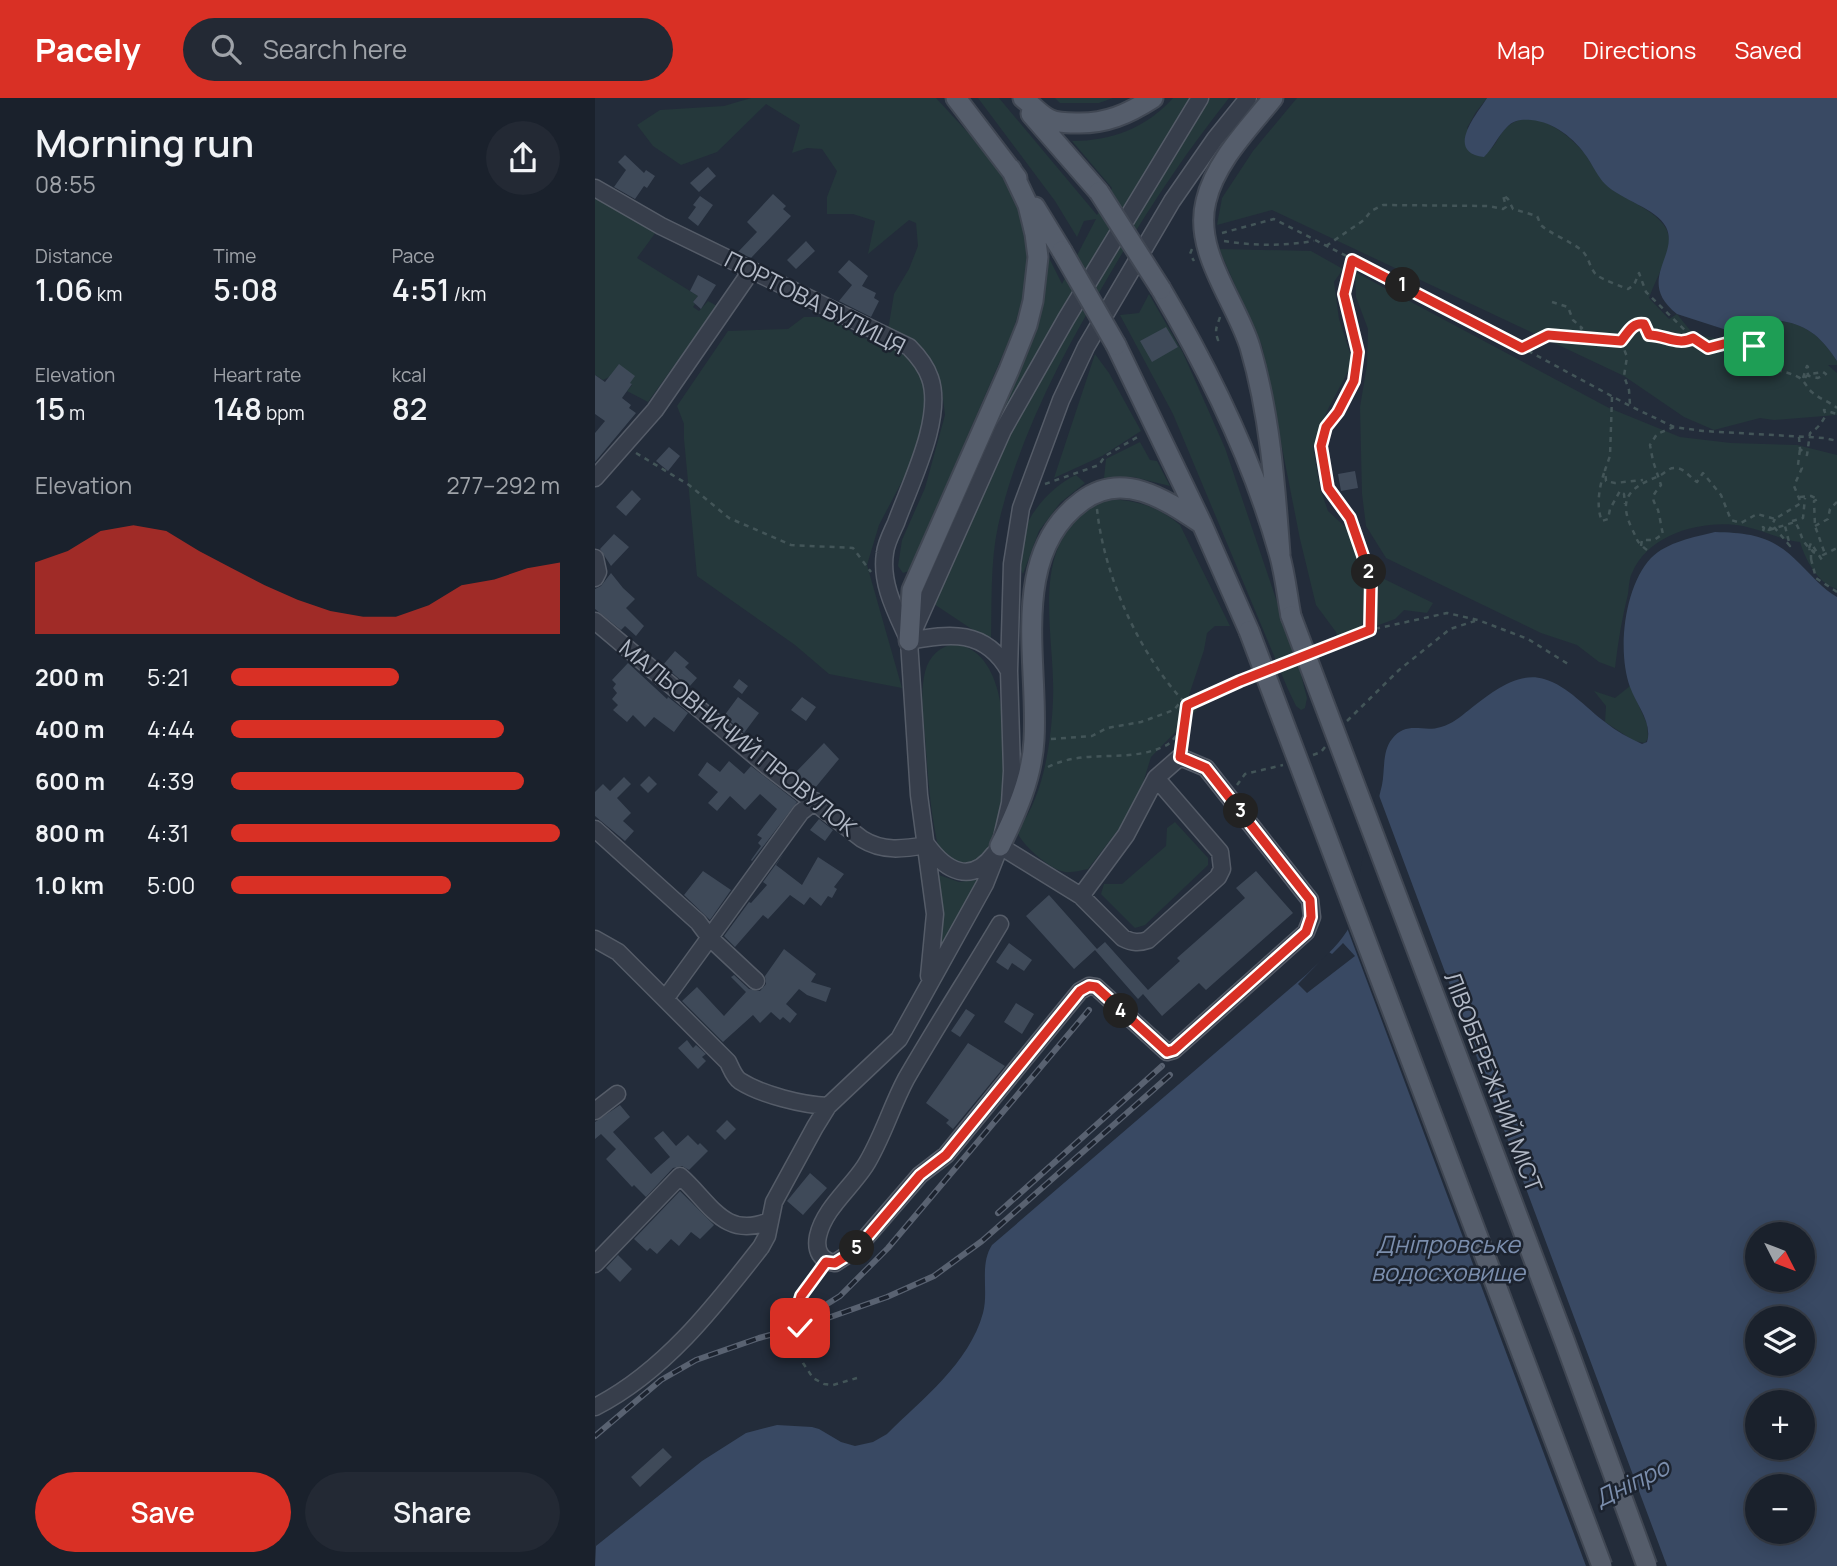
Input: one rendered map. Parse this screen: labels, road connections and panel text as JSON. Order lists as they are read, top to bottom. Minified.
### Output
{"streets":{"main road":["ЛІВОБЕРЕЖНИЙ МІСТ"],"street":["ПОРТОВА ВУЛИЦЯ","МАЛЬОВНИЧИЙ ПРОВУЛОК"]},"water":["Дніпровське водосховище","Дніпро"],"north":"bottom right","page":{"header":"Pacely","search":"Search here","nav":["Map","Directions","Saved"],"heading":["Morning run","08:55"],"stats":[["Distance","1.06 km"],["Time","5:08"],["Pace","4:51 /km"],["Elevation","15 m"],["Heart rate","148 bpm"],["kcal","82"]],"pins":["1","2","3","4","5"],"chart":["Elevation","277–292 m"],"list":[{"name":"200 m","note":"5:21"},{"name":"400 m","note":"4:44"},{"name":"600 m","note":"4:39"},{"name":"800 m","note":"4:31"},{"name":"1.0 km","note":"5:00"}],"map_buttons":["+","−"],"buttons":["Save","Share"]}}
